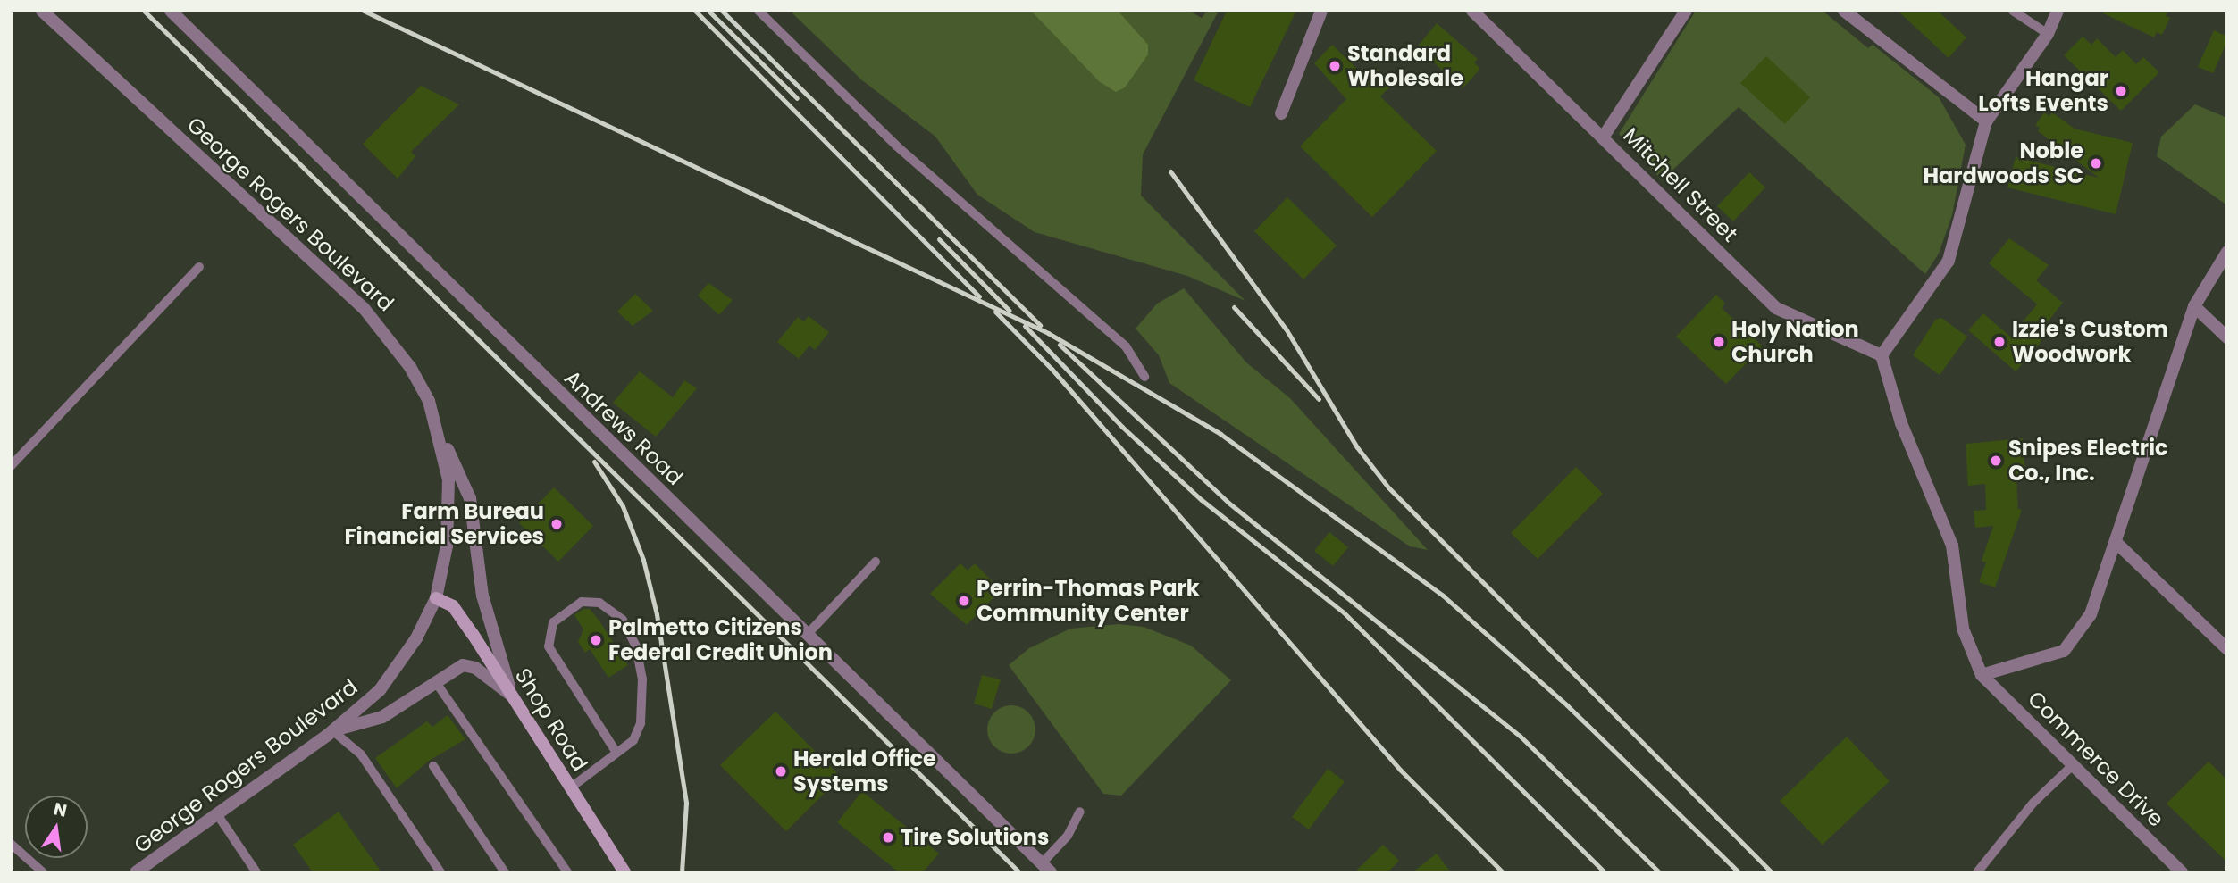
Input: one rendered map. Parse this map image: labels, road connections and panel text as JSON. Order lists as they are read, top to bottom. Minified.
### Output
{"streets":{"street":["Mitchell Street","George Rogers Boulevard","Andrews Road","Shop Road","Commerce Drive"]},"crossings":[["George Rogers Boulevard","Shop Road"]],"places":["Standard Wholesale","Hangar Lofts Events","Noble Hardwoods SC","Holy Nation Church","Izzie's Custom Woodwork","Snipes Electric Co., Inc.","Farm Bureau Financial Services","Perrin-Thomas Park Community Center","Palmetto Citizens Federal Credit Union","Herald Office Systems","Tire Solutions"],"north":"top"}
